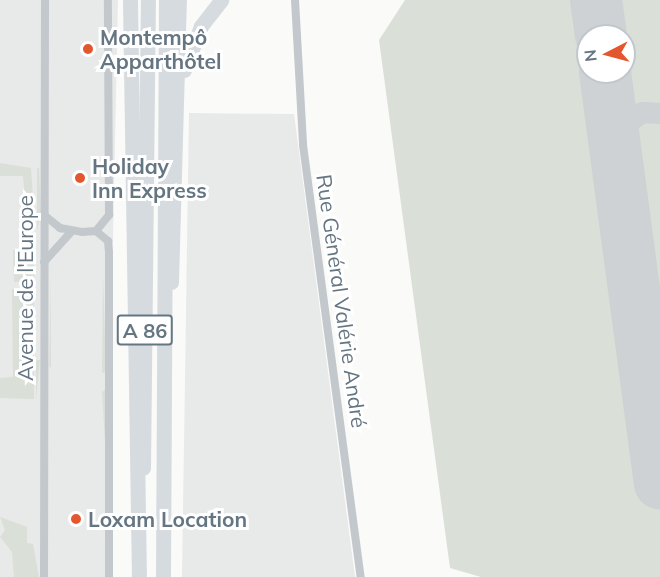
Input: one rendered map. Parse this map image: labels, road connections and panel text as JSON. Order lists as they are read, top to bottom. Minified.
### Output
{"streets":{"highway":["A 86"],"street":["Avenue de l'Europe","Rue Général Valérie André"]},"places":["Montempô Apparthôtel","Holiday Inn Express","Loxam Location"],"north":"left"}
